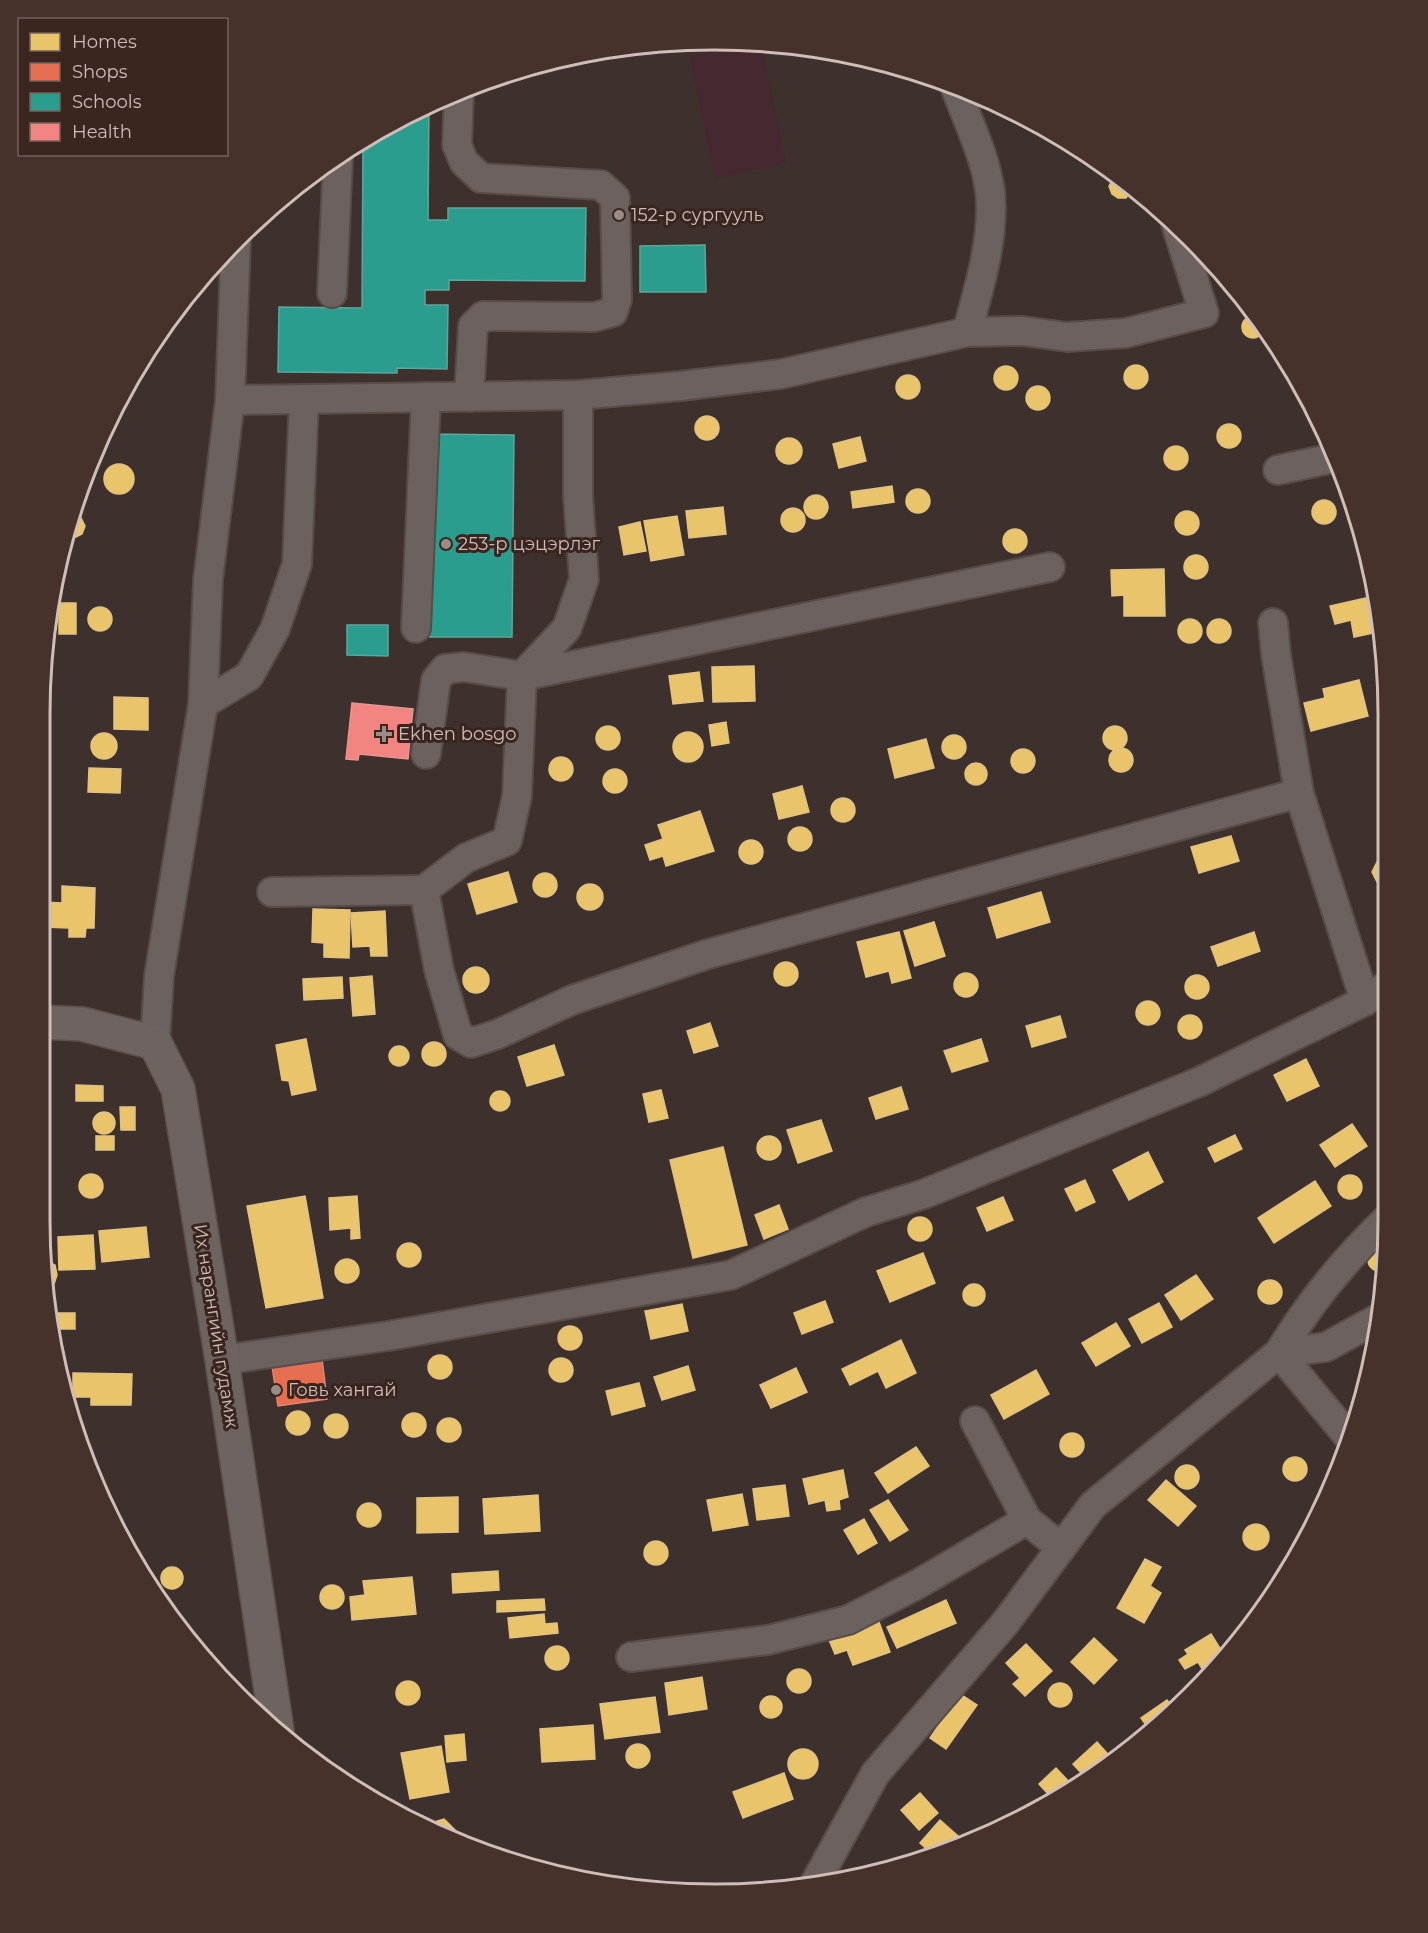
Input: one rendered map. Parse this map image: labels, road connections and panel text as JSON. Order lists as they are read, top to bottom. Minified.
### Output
{"streets":{"main road":["Их нарангийн гудамж"]},"places":{"other":["152-р сургууль","253-р цэцэрлэг","Говь хангай"],"health":["Ekhen bosgo"]},"legend":["Homes","Shops","Schools","Health"]}
